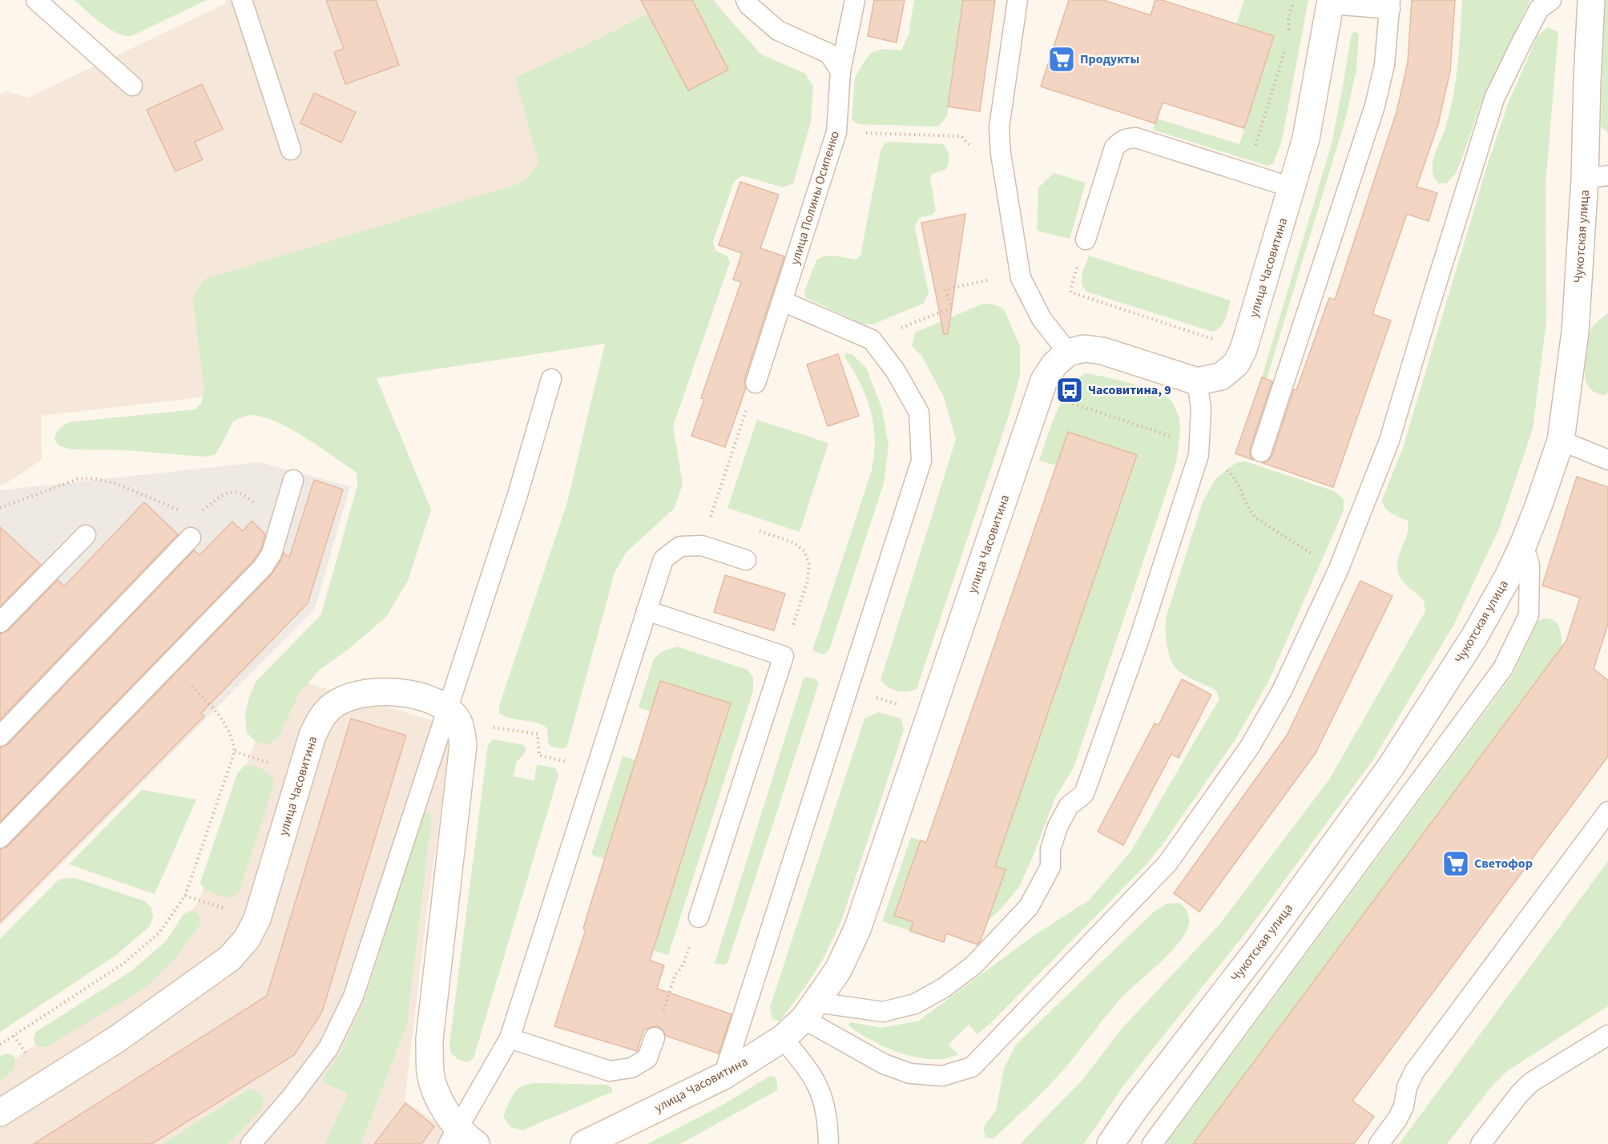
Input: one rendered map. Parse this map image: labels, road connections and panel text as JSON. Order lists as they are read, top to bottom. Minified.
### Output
{"streets":{"street":["Чукотская улица","улица Часовитина"],"lane":["улица Полины Осипенко"]},"places":{"supermarket":["Продукты","Светофор"],"bus stop":["Часовитина, 9"]}}
